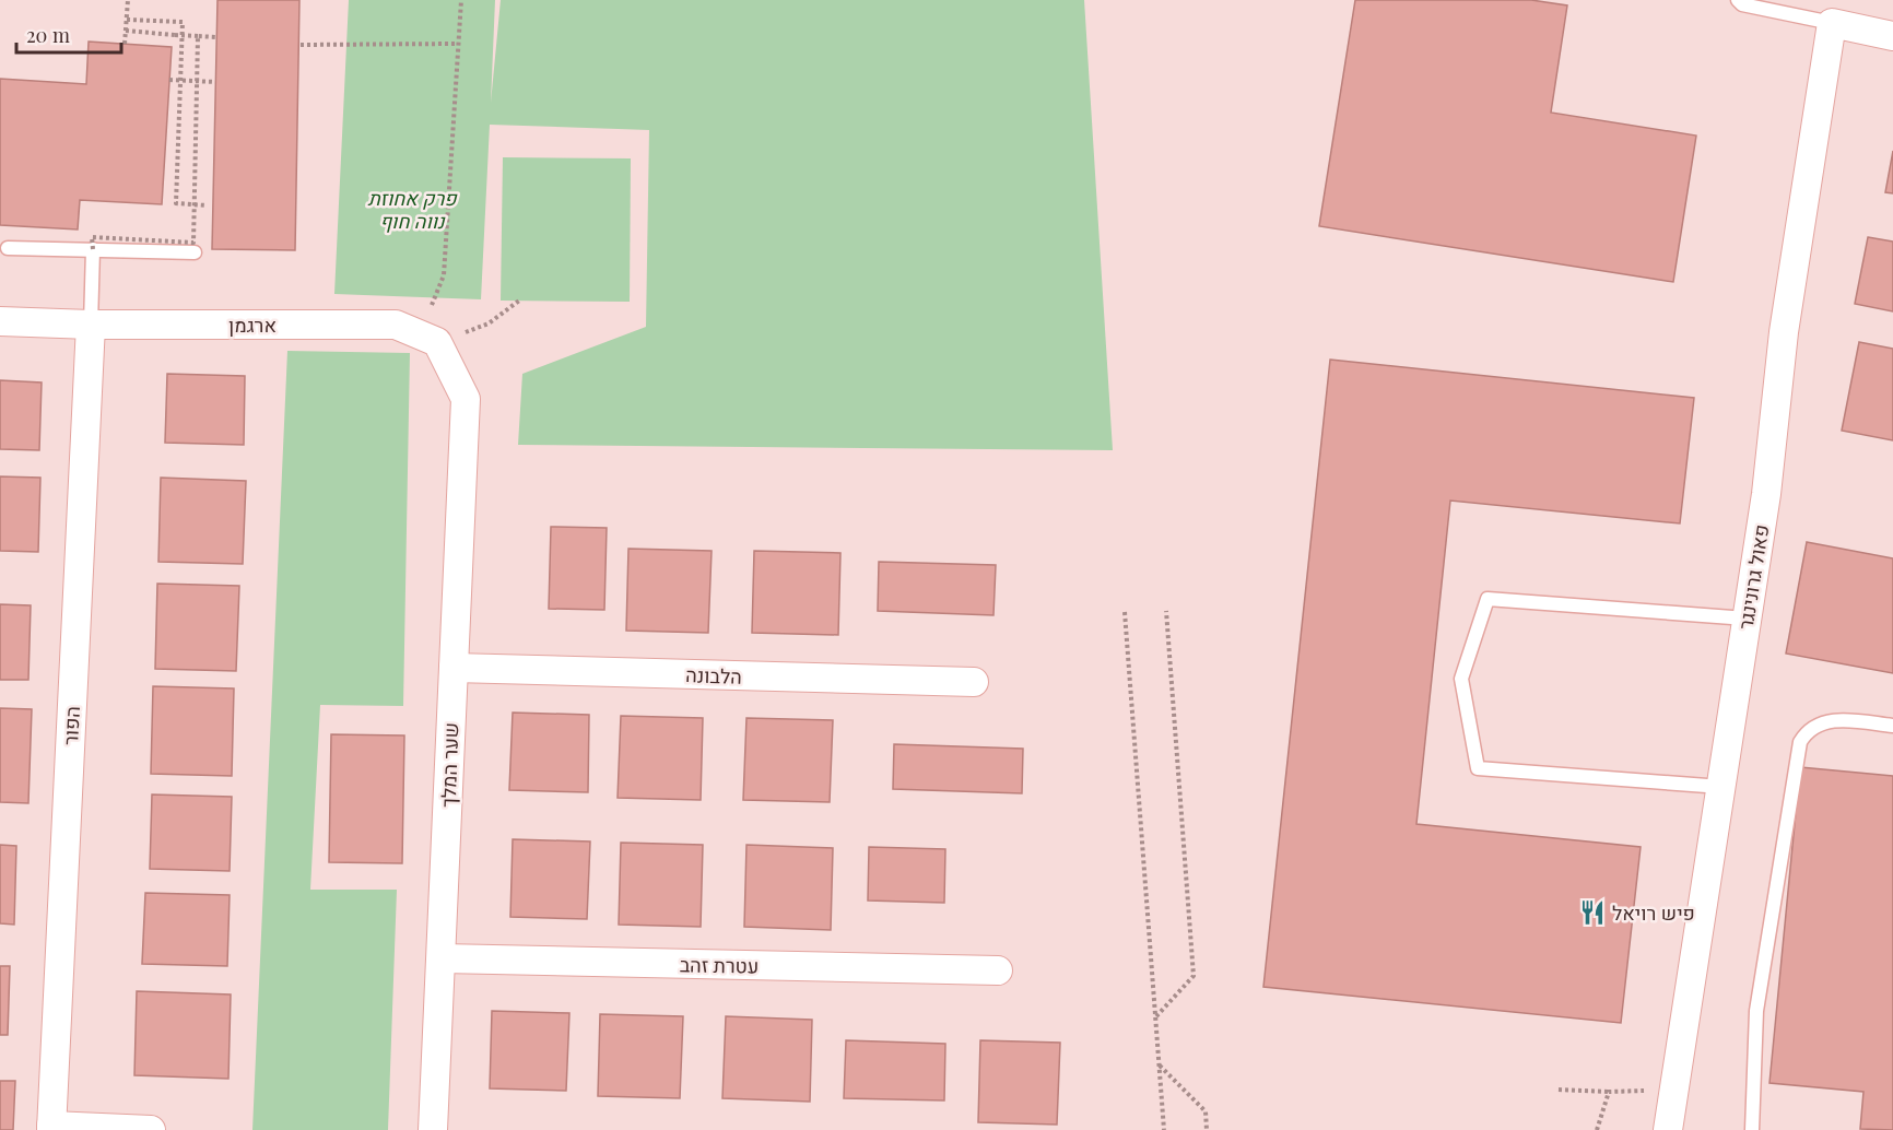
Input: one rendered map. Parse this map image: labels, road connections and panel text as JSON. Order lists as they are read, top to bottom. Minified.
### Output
{"streets":{"street":["ארגמן","פאול גרונינגר","הלבונה","הפור","שער המלך","עטרת זהב"]},"crossings":[["ארגמן","הפור"],["ארגמן","שער המלך"],["הלבונה","שער המלך"],["שער המלך","עטרת זהב"]],"parks":["פרק אחוזת נווה חוף"],"places":{"restaurant":["פיש רויאל"]},"scale_bar":"20 m"}
